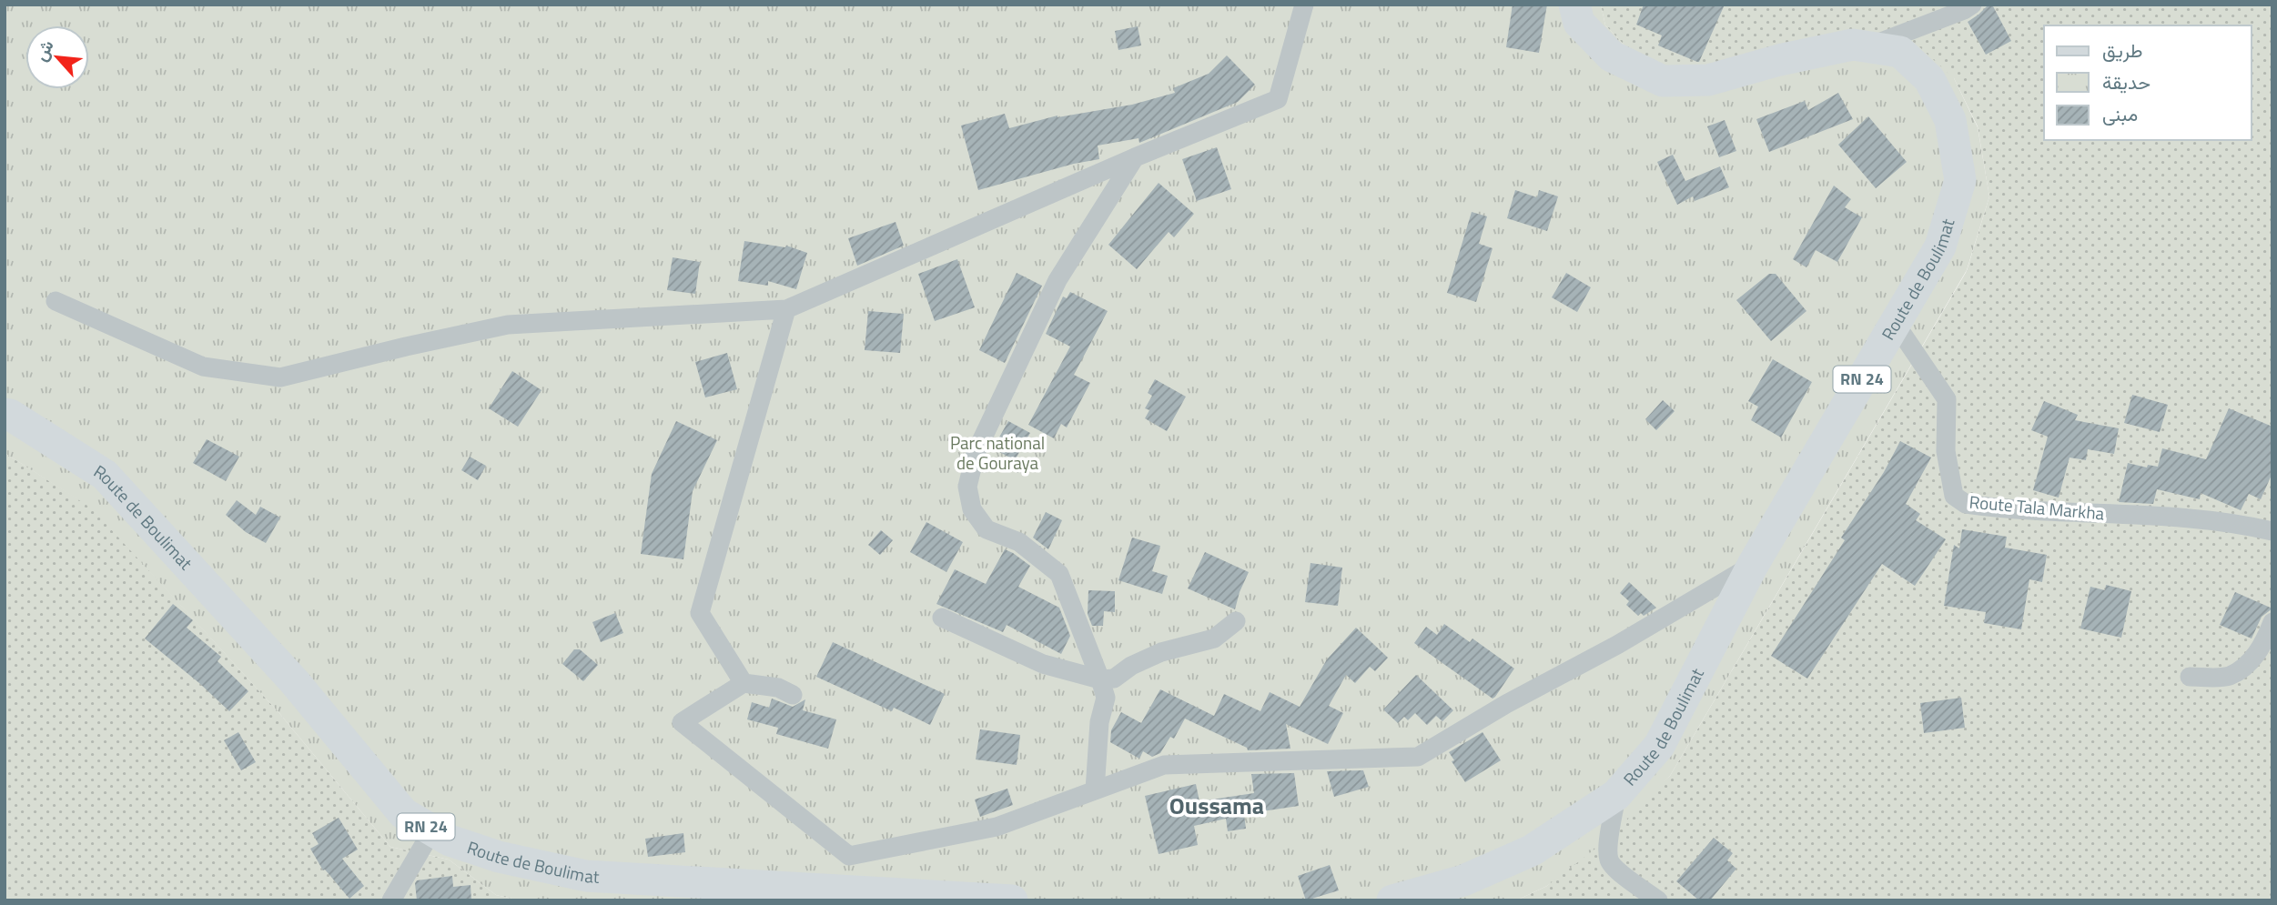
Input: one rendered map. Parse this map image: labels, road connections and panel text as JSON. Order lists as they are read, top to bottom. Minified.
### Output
{"streets":{"main road":["Route de Boulimat","RN 24"],"street":["Route Tala Markha"]},"crossings":[["Route de Boulimat","Route Tala Markha"]],"districts":["Oussama"],"parks":["Parc national de Gouraya"],"legend":["طريق","حديقة","مبنى"],"north":"top left"}
